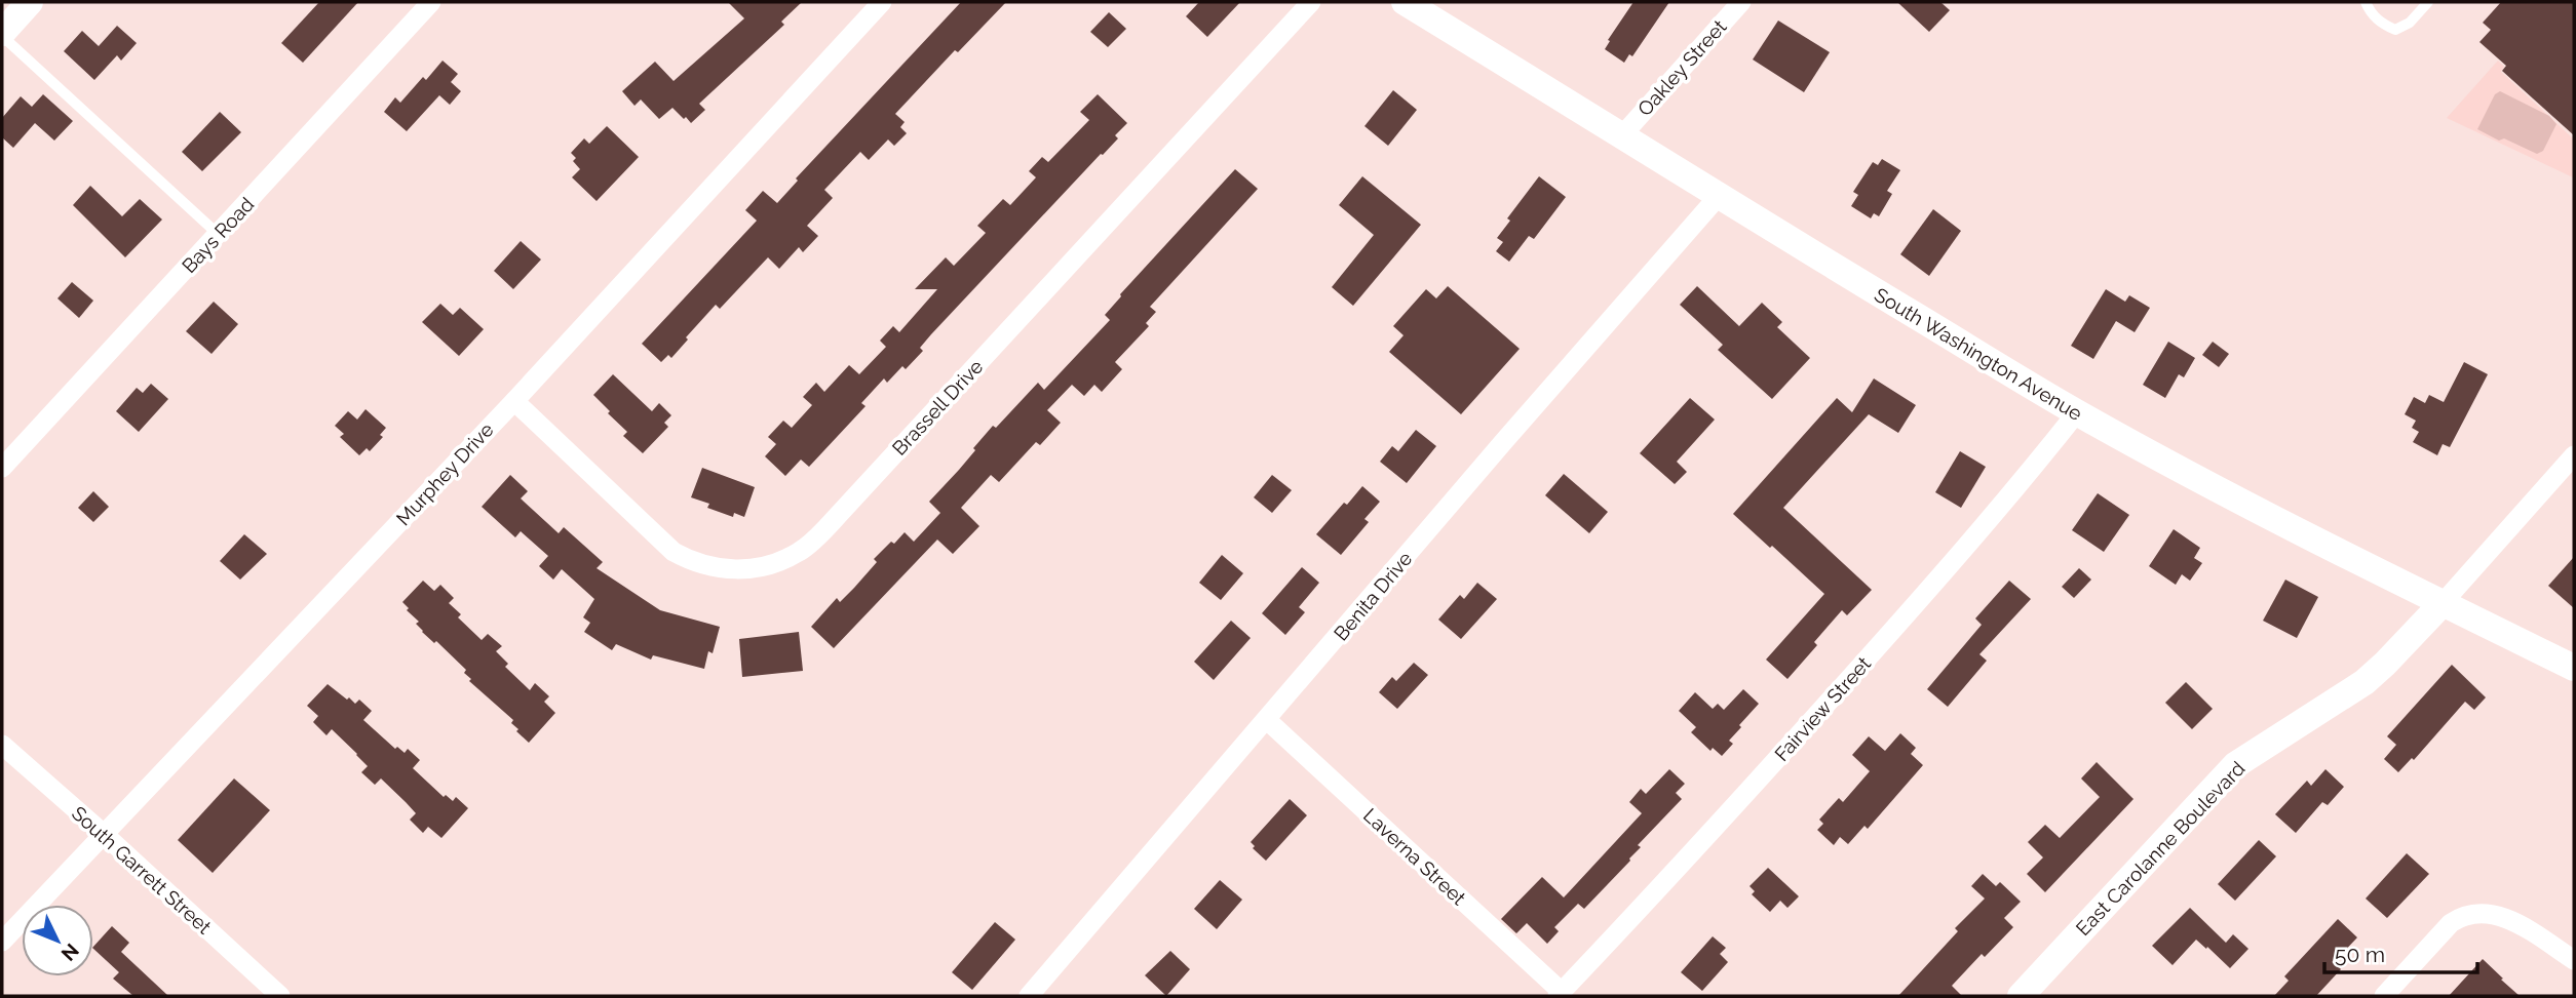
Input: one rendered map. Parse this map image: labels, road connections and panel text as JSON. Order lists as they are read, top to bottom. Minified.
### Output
{"streets":{"street":["Oakley Street","Bays Road","South Washington Avenue","Brassell Drive","Murphey Drive","Benita Drive","Fairview Street","East Carolanne Boulevard","Laverna Street","South Garrett Street"]},"crossings":[["Oakley Street","South Washington Avenue"],["South Washington Avenue","Benita Drive"],["South Washington Avenue","Fairview Street"],["South Washington Avenue","East Carolanne Boulevard"],["Brassell Drive","Murphey Drive"],["Murphey Drive","South Garrett Street"],["Benita Drive","Laverna Street"],["Fairview Street","Laverna Street"]],"scale_bar":"50 m","north":"bottom right"}
